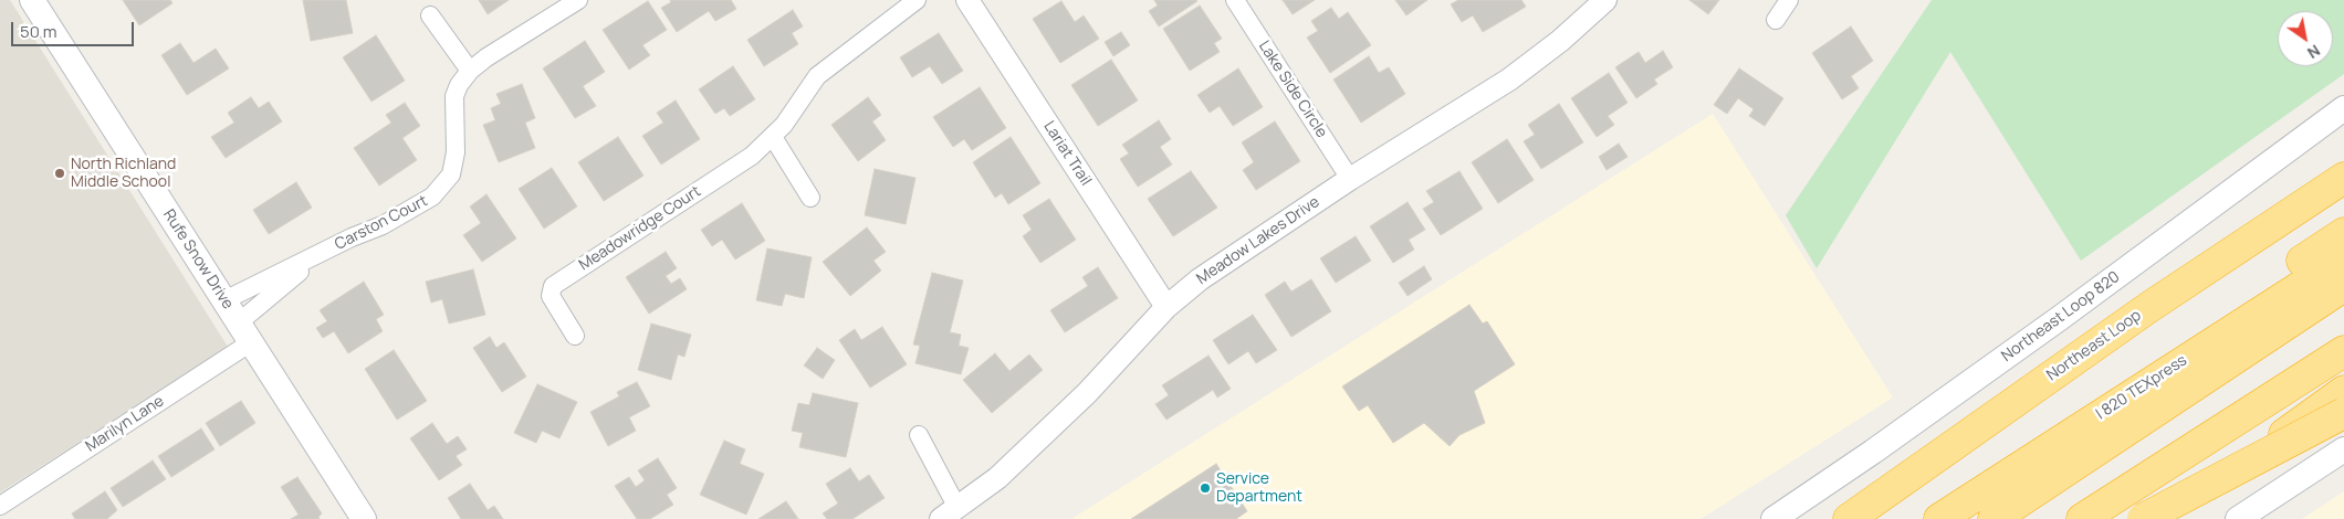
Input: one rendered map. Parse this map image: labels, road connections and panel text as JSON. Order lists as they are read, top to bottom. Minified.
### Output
{"streets":{"highway":["Northeast Loop","I 820 TEXpress"],"main road":["Rufe Snow Drive","Northeast Loop 820"],"street":["Lake Side Circle","Lariat Trail","Carston Court","Meadowridge Court","Meadow Lakes Drive","Marilyn Lane"]},"crossings":[["Lake Side Circle","Meadow Lakes Drive"],["Lariat Trail","Meadow Lakes Drive"],["Carston Court","Rufe Snow Drive"],["Carston Court","Marilyn Lane"],["Rufe Snow Drive","Marilyn Lane"]],"places":["North Richland Middle School","Service Department"],"scale_bar":"50 m","north":"bottom right"}
